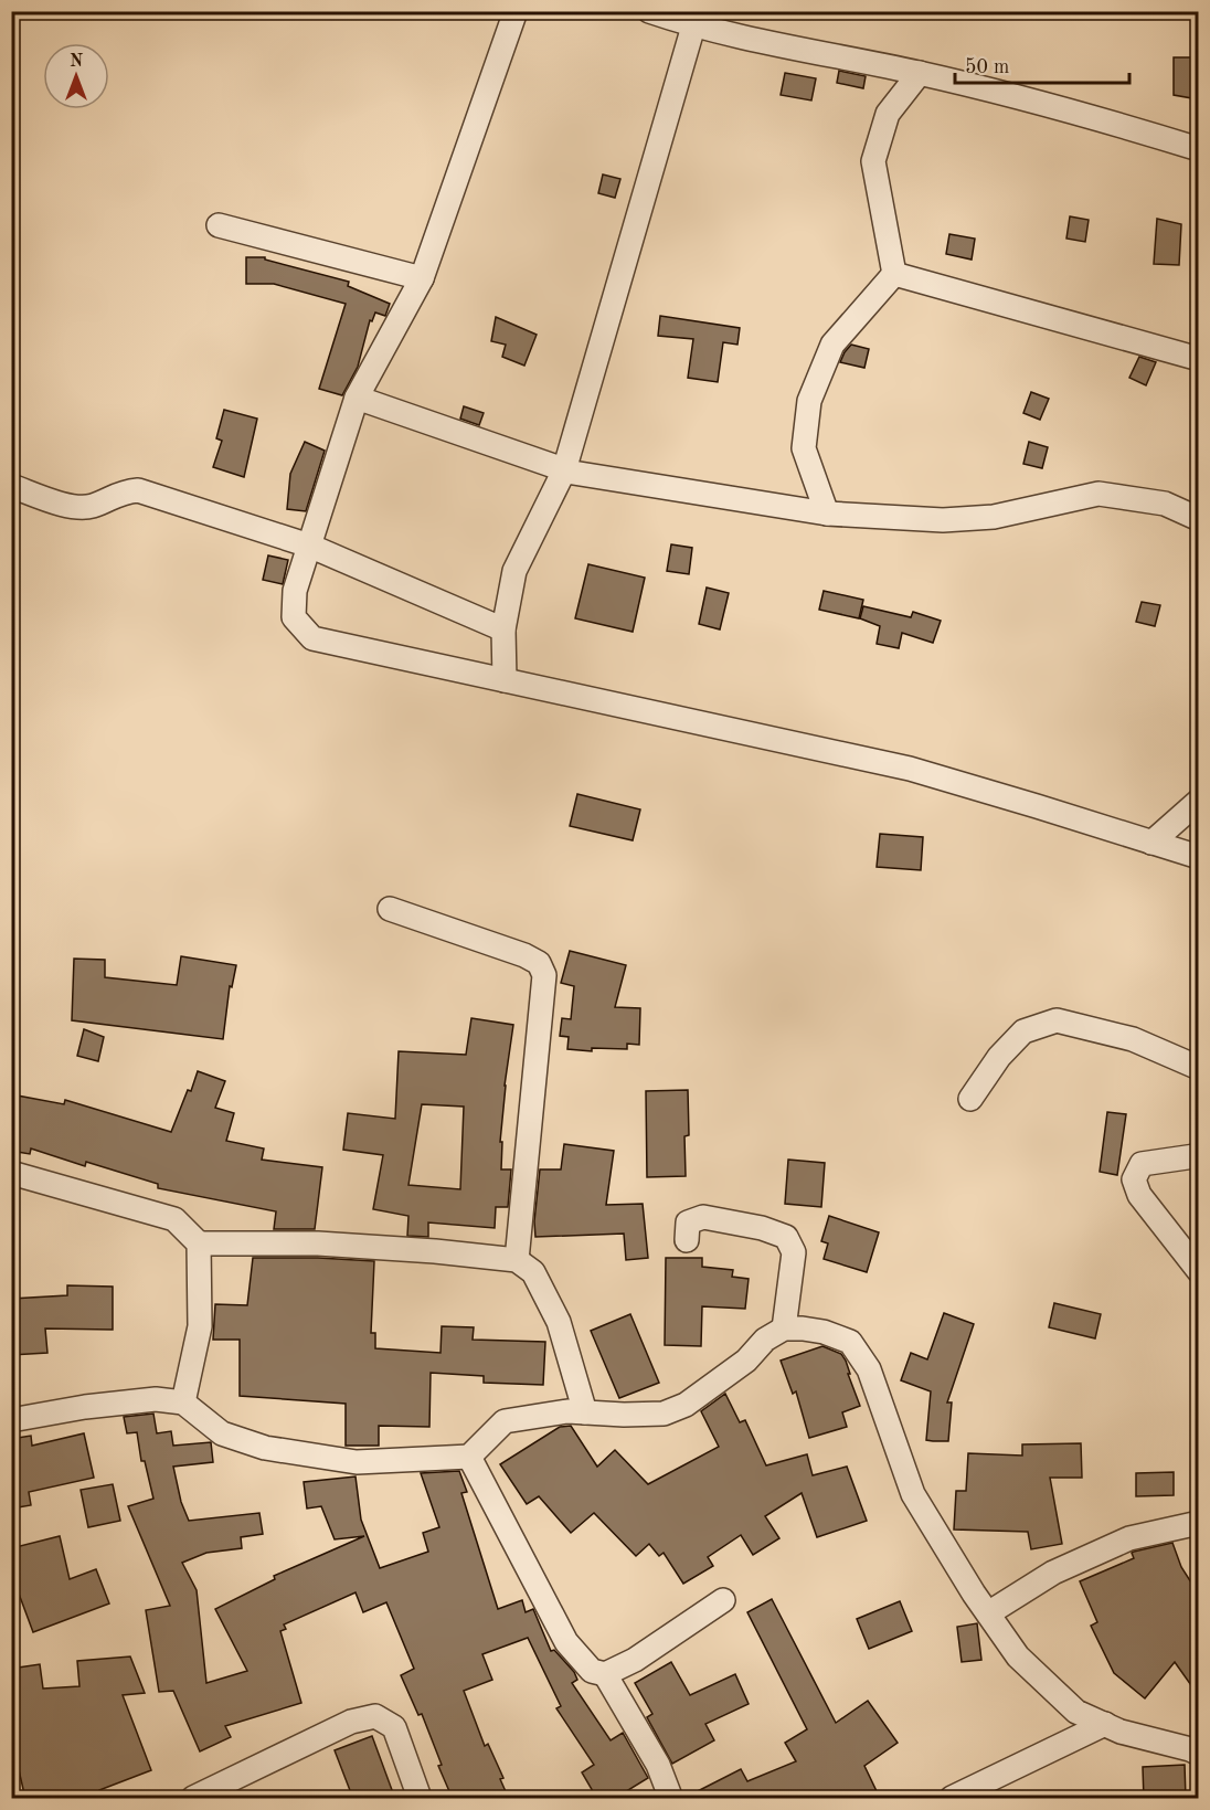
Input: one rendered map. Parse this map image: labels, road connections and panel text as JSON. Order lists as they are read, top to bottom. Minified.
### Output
{"scale_bar":"50 m","north":"top"}
